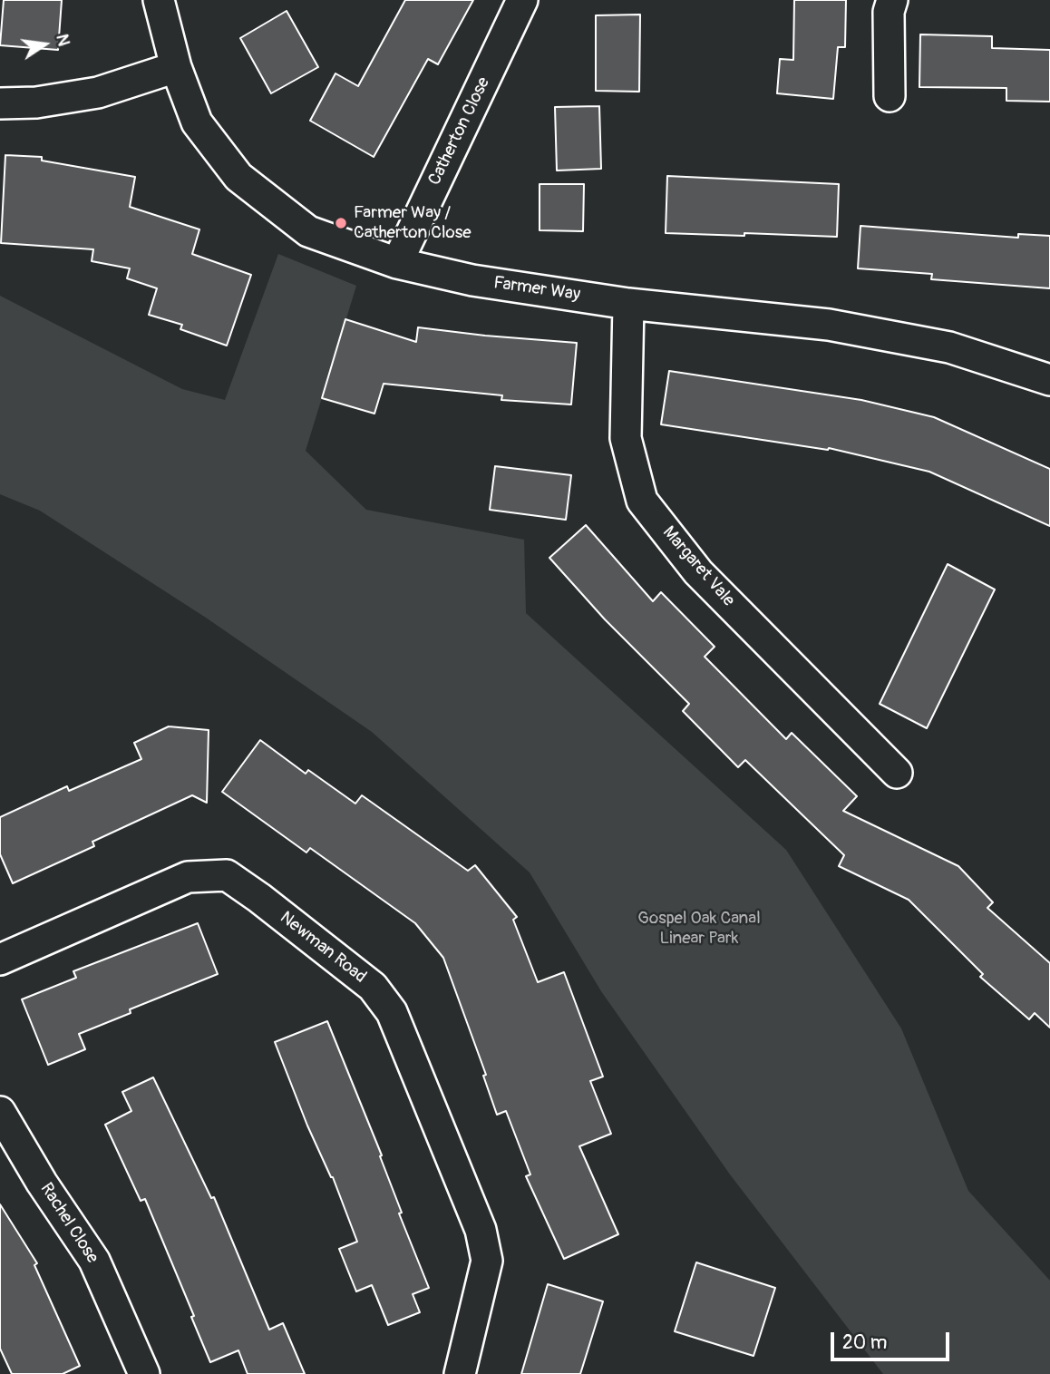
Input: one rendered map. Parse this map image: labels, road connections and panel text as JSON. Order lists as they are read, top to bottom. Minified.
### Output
{"streets":{"street":["Catherton Close","Farmer Way","Margaret Vale","Newman Road","Rachel Close"]},"crossings":[["Catherton Close","Farmer Way"],["Farmer Way","Margaret Vale"]],"parks":["Gospel Oak Canal Linear Park"],"places":["Farmer Way / Catherton Close"],"scale_bar":"20 m","north":"right"}
